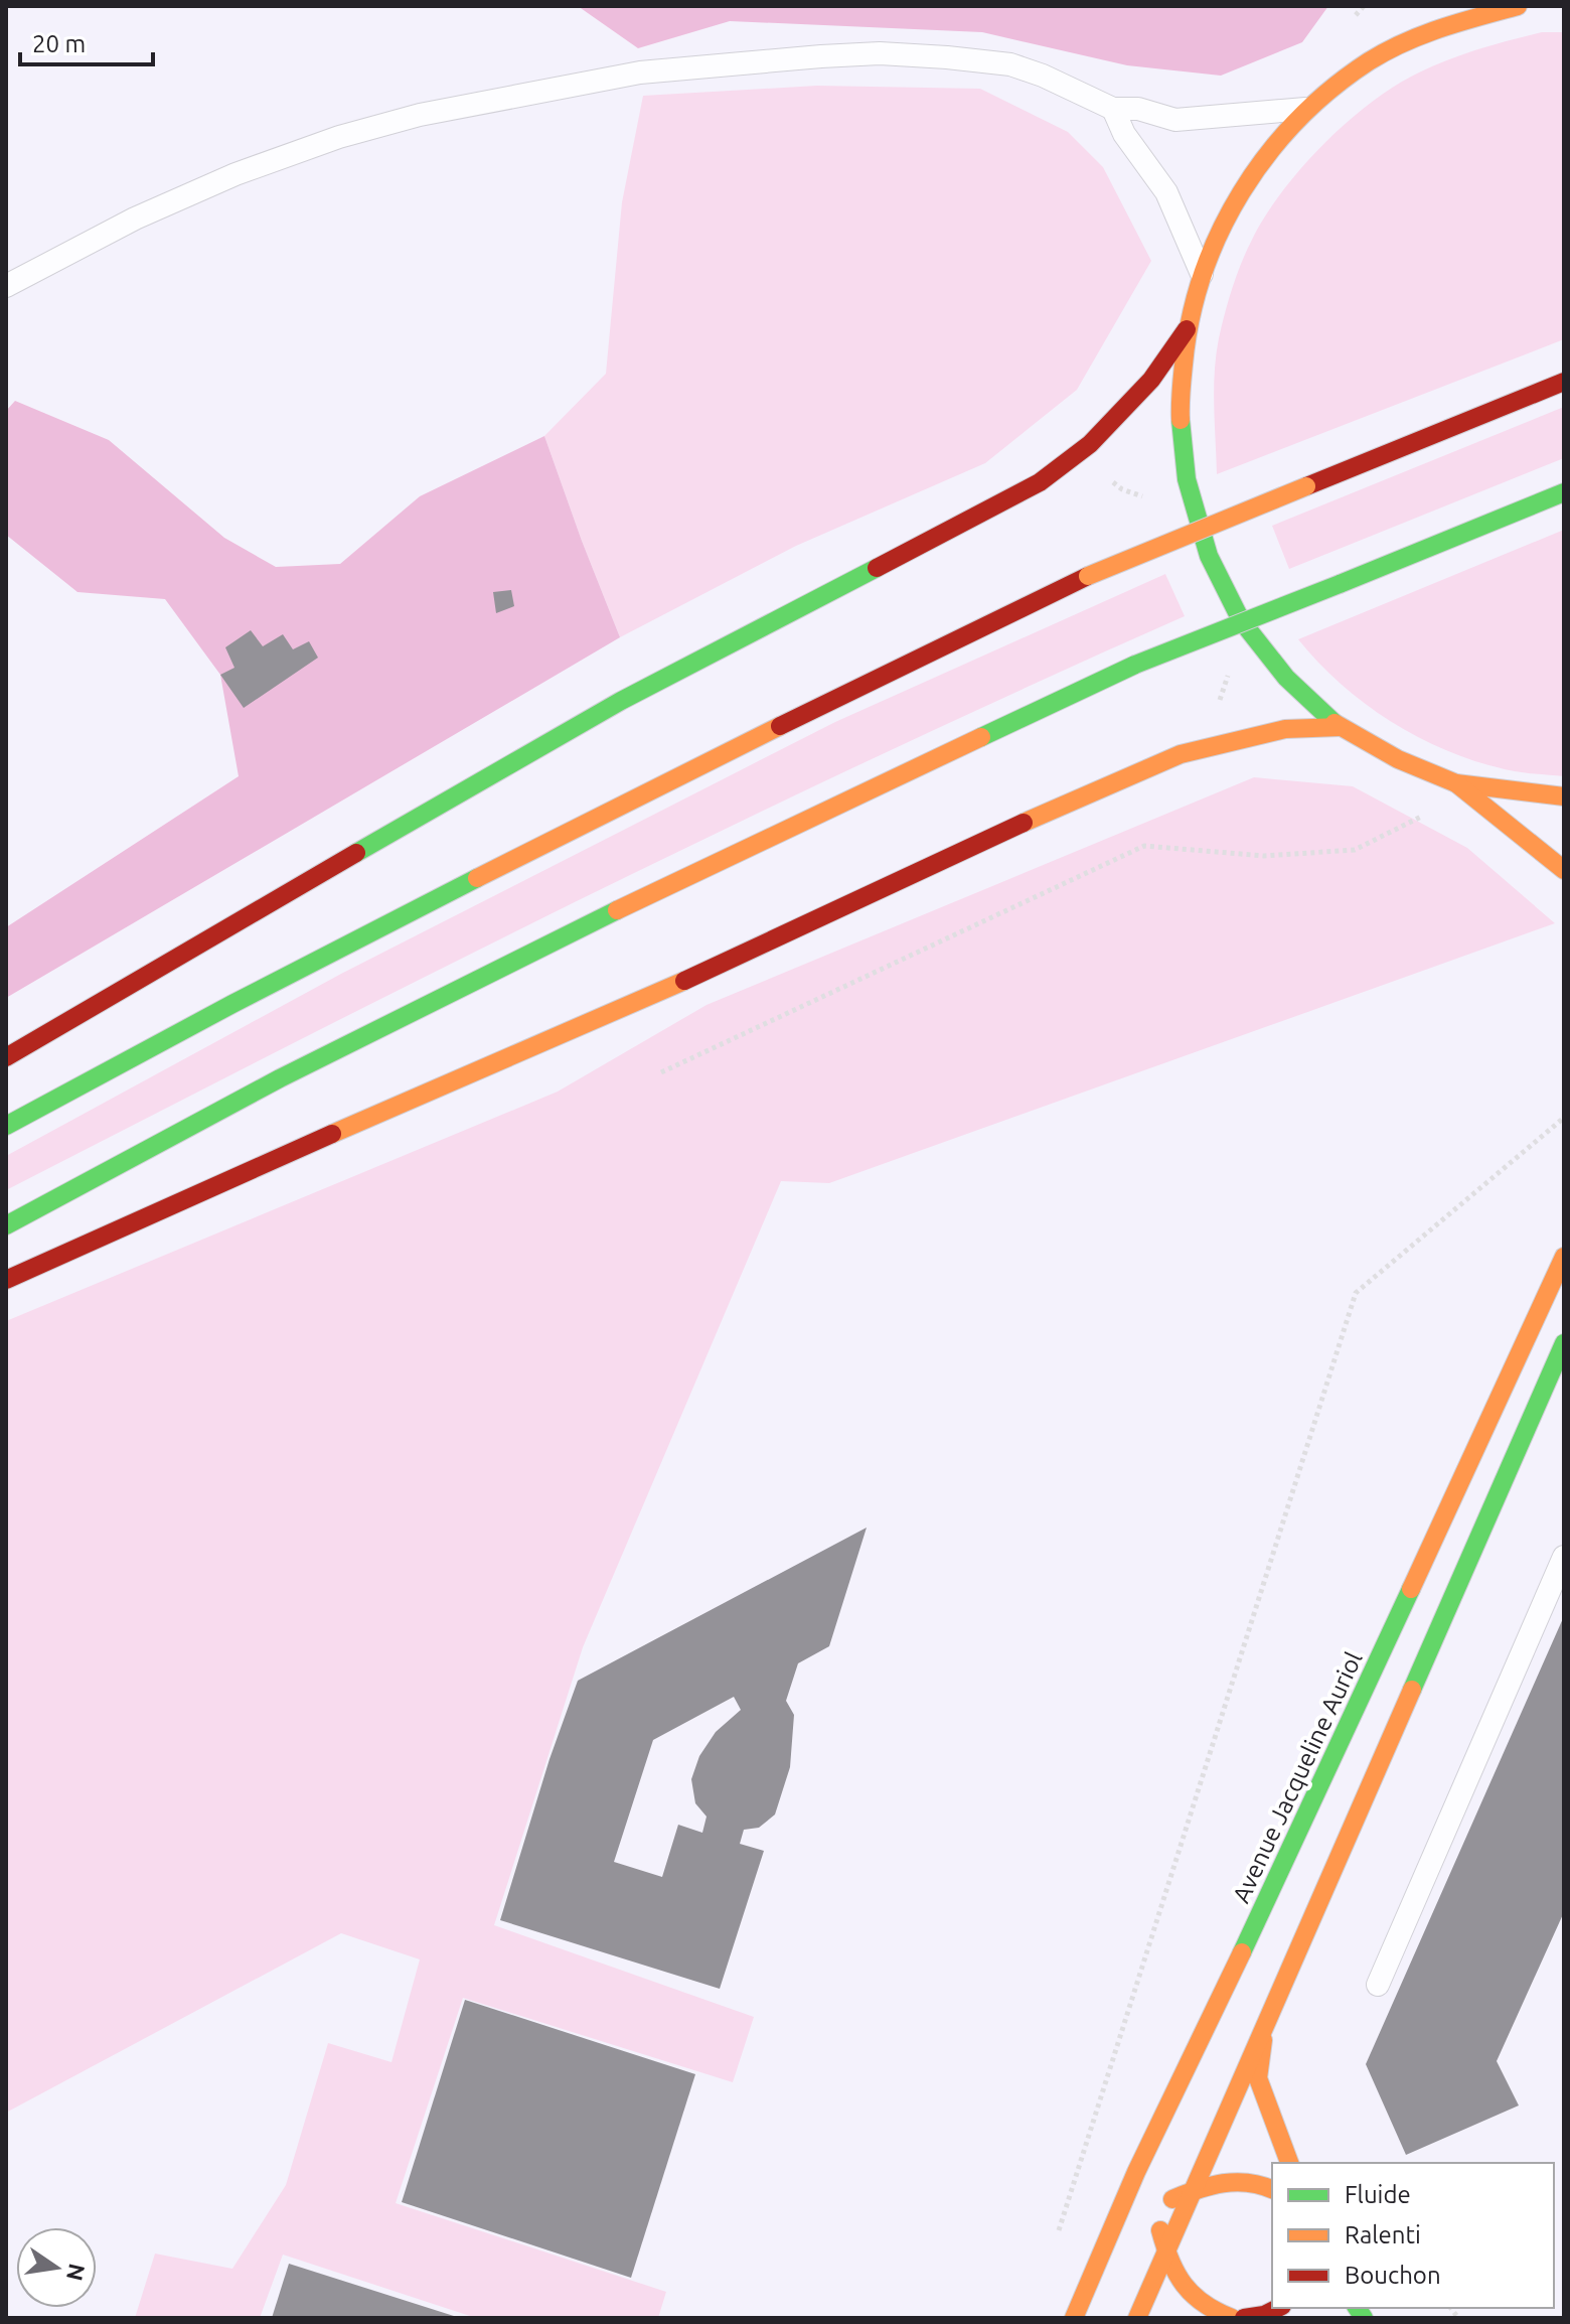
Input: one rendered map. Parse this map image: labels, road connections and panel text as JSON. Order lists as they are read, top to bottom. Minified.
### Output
{"streets":{"main road":["Avenue Jacqueline Auriol"]},"legend":["Fluide","Ralenti","Bouchon"],"scale_bar":"20 m","north":"right"}
